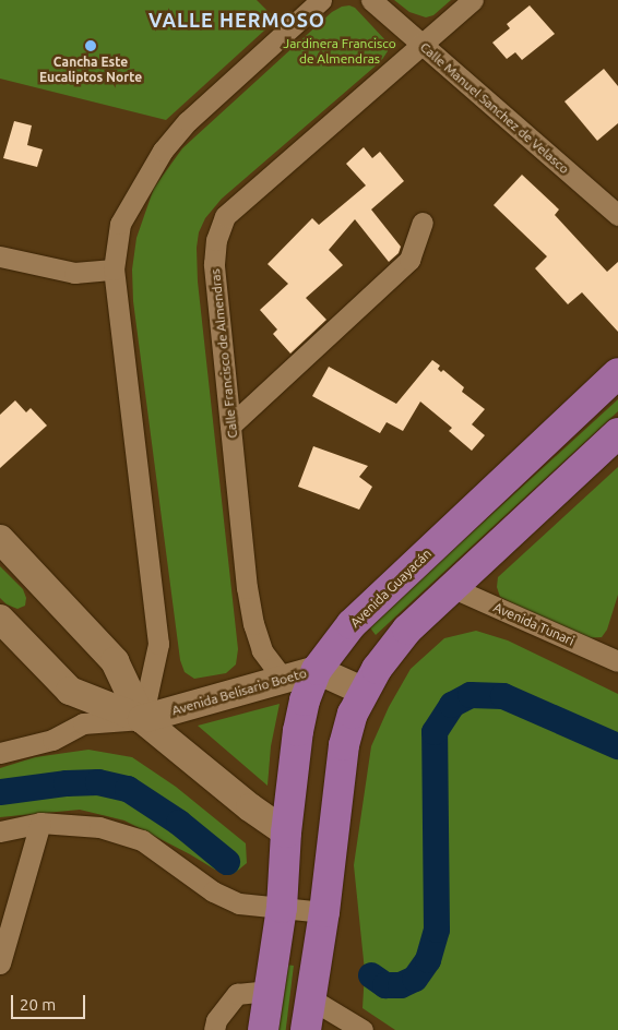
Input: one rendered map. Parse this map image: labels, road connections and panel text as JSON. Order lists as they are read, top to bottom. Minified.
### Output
{"streets":{"main road":["Avenida Guayacán"],"street":["Calle Manuel Sanchez de Velasco","Calle Francisco de Almendras","Avenida Tunari","Avenida Belisario Boeto"]},"crossings":[["Calle Manuel Sanchez de Velasco","Calle Francisco de Almendras"],["Calle Francisco de Almendras","Avenida Belisario Boeto"],["Avenida Guayacán","Avenida Belisario Boeto"]],"districts":["VALLE HERMOSO"],"parks":["Jardinera Francisco de Almendras"],"places":["Cancha Este Eucaliptos Norte"],"scale_bar":"20 m"}
